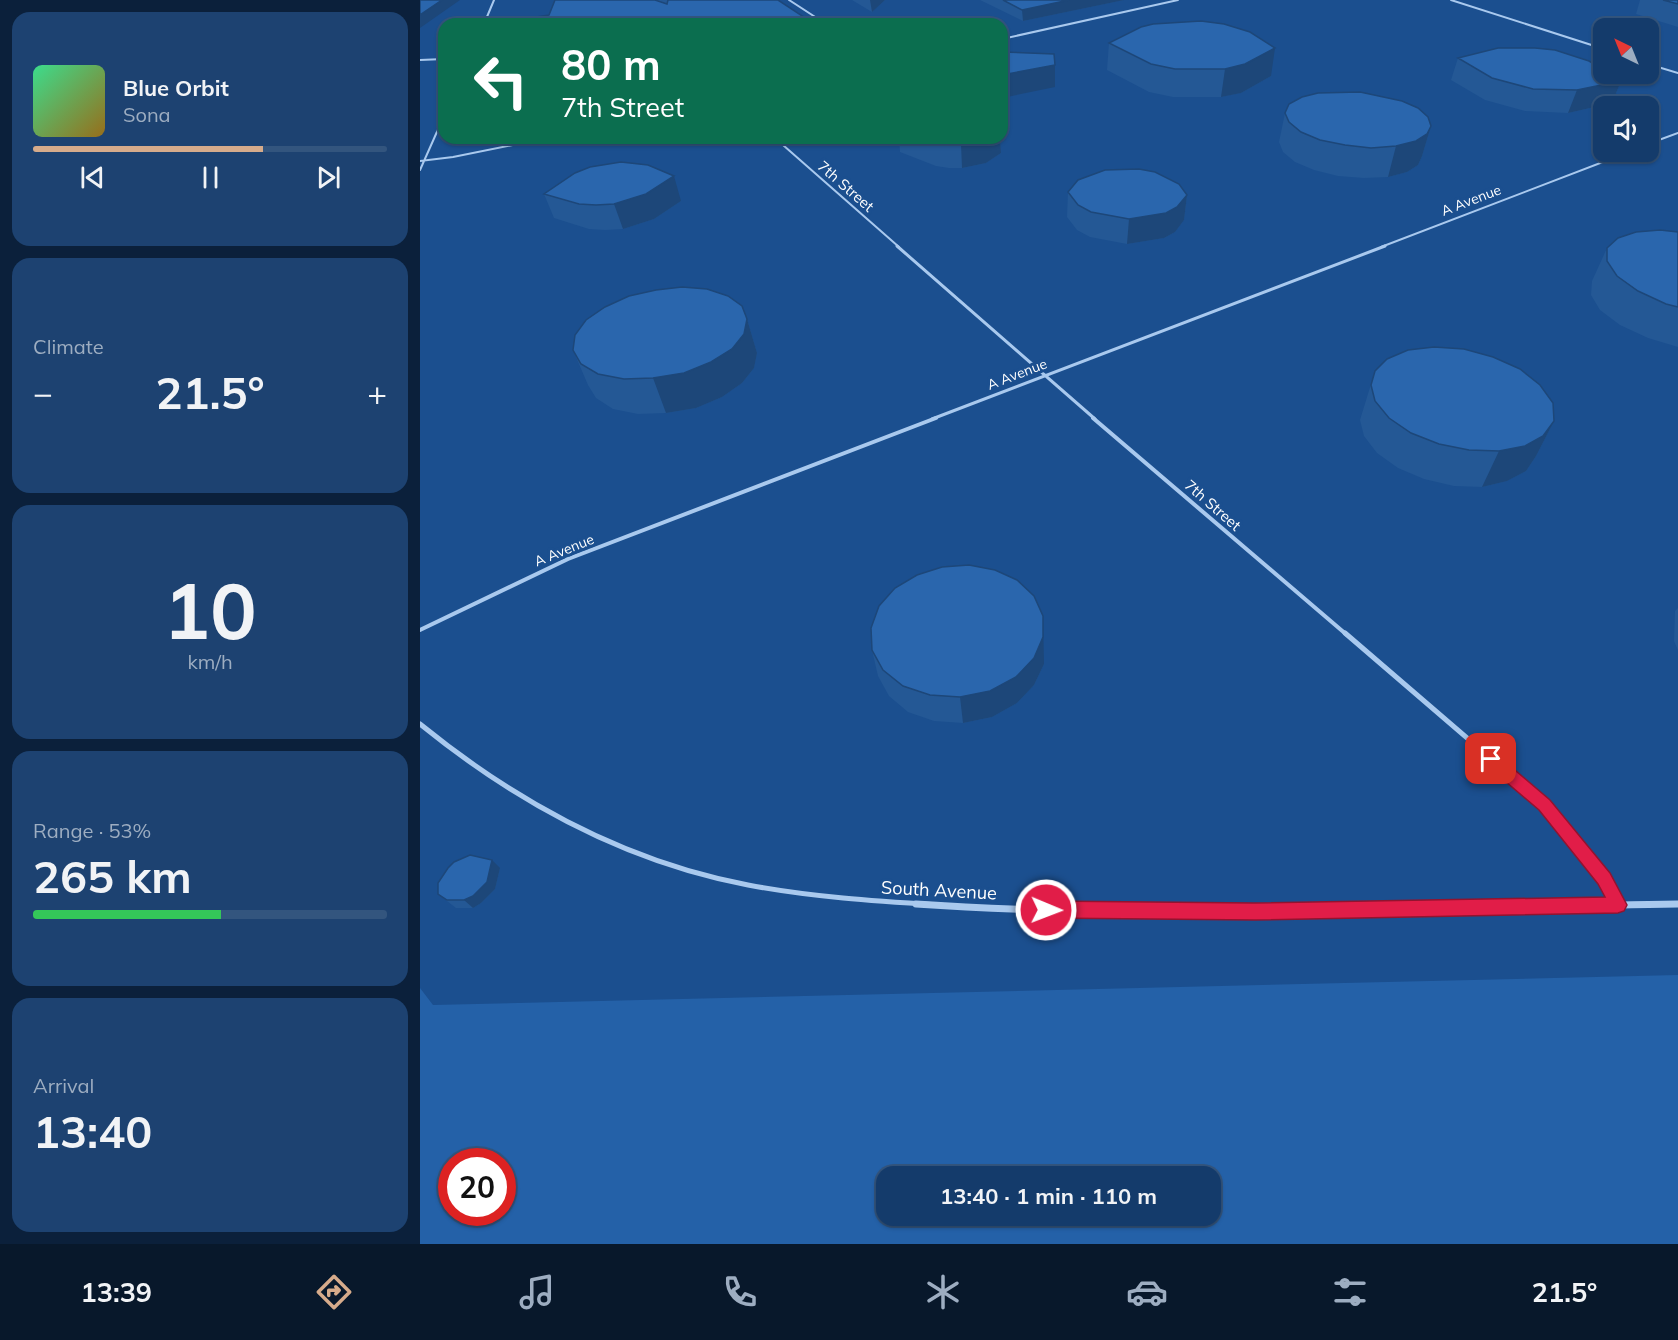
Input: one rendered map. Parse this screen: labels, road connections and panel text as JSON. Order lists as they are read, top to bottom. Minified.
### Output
{"streets":{"lane":["7th Street","A Avenue","South Avenue"]},"crossings":[["7th Street","A Avenue"],["7th Street","South Avenue"]],"north":"top left","page":{"turn":["80 m","7th Street"],"song":["Blue Orbit","Sona"],"tile":["Climate",["10","km/h"],["Range · 53%","265 km"],["Arrival","13:40"]],"heat":["−","21.5°","+"],"limit":"20","trip":"13:40 · 1 min · 110 m","tabs":["13:39","21.5°"]}}
